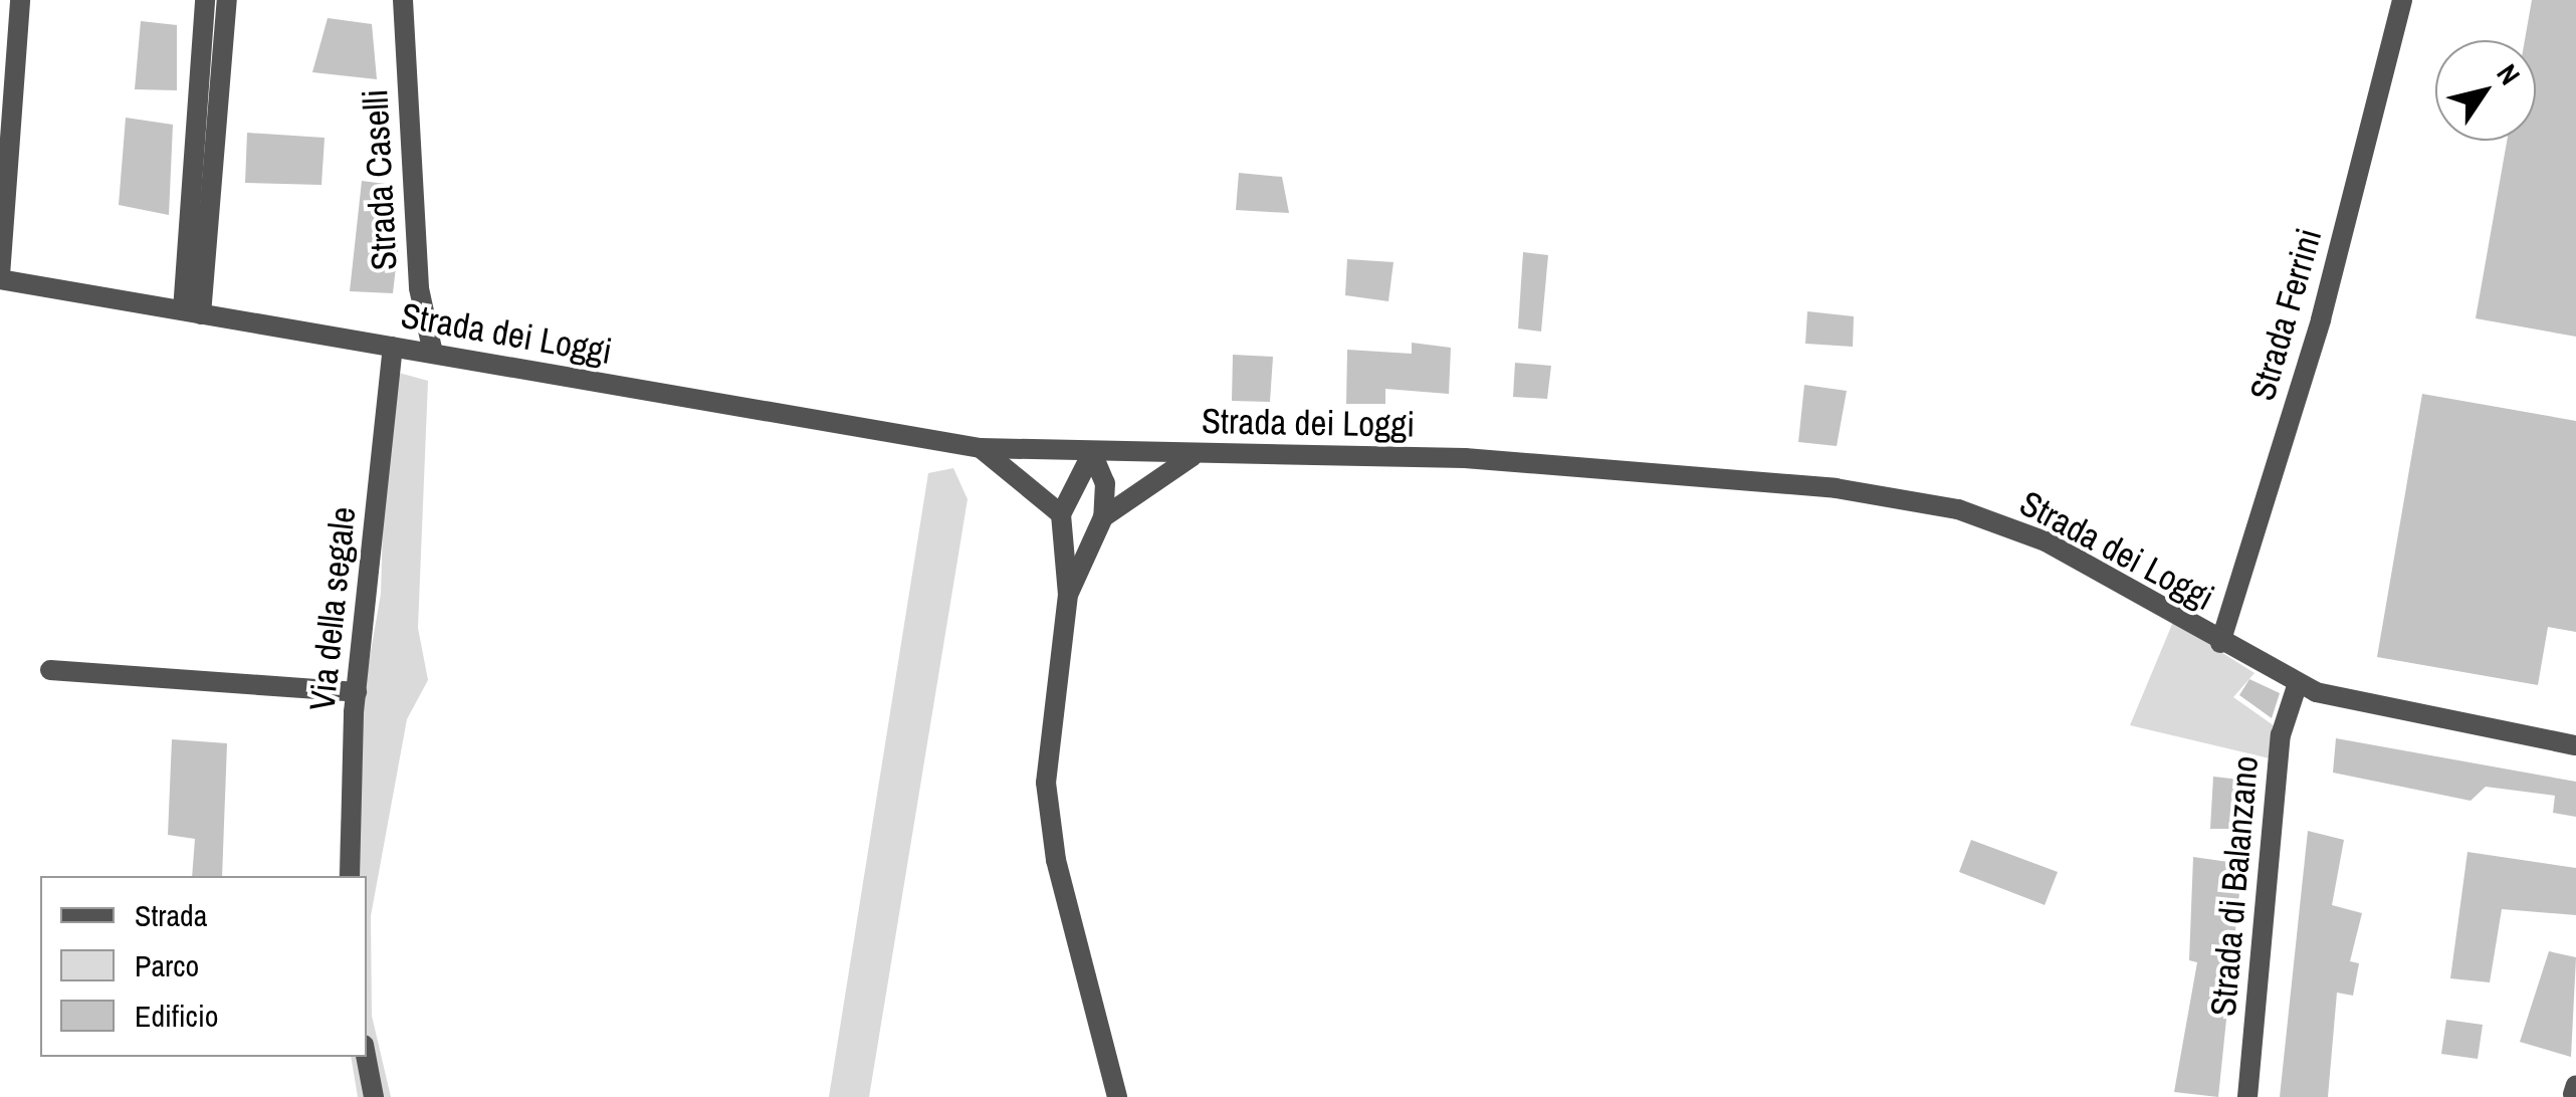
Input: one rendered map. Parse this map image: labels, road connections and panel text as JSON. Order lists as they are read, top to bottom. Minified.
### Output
{"streets":{"street":["Strada Caselli","Strada Ferrini","Strada dei Loggi","Via della segale","Strada di Balanzano"]},"crossings":[["Strada Caselli","Strada dei Loggi"],["Strada Ferrini","Strada dei Loggi"],["Strada dei Loggi","Via della segale"],["Strada dei Loggi","Strada di Balanzano"]],"legend":["Strada","Parco","Edificio"],"north":"top right"}
